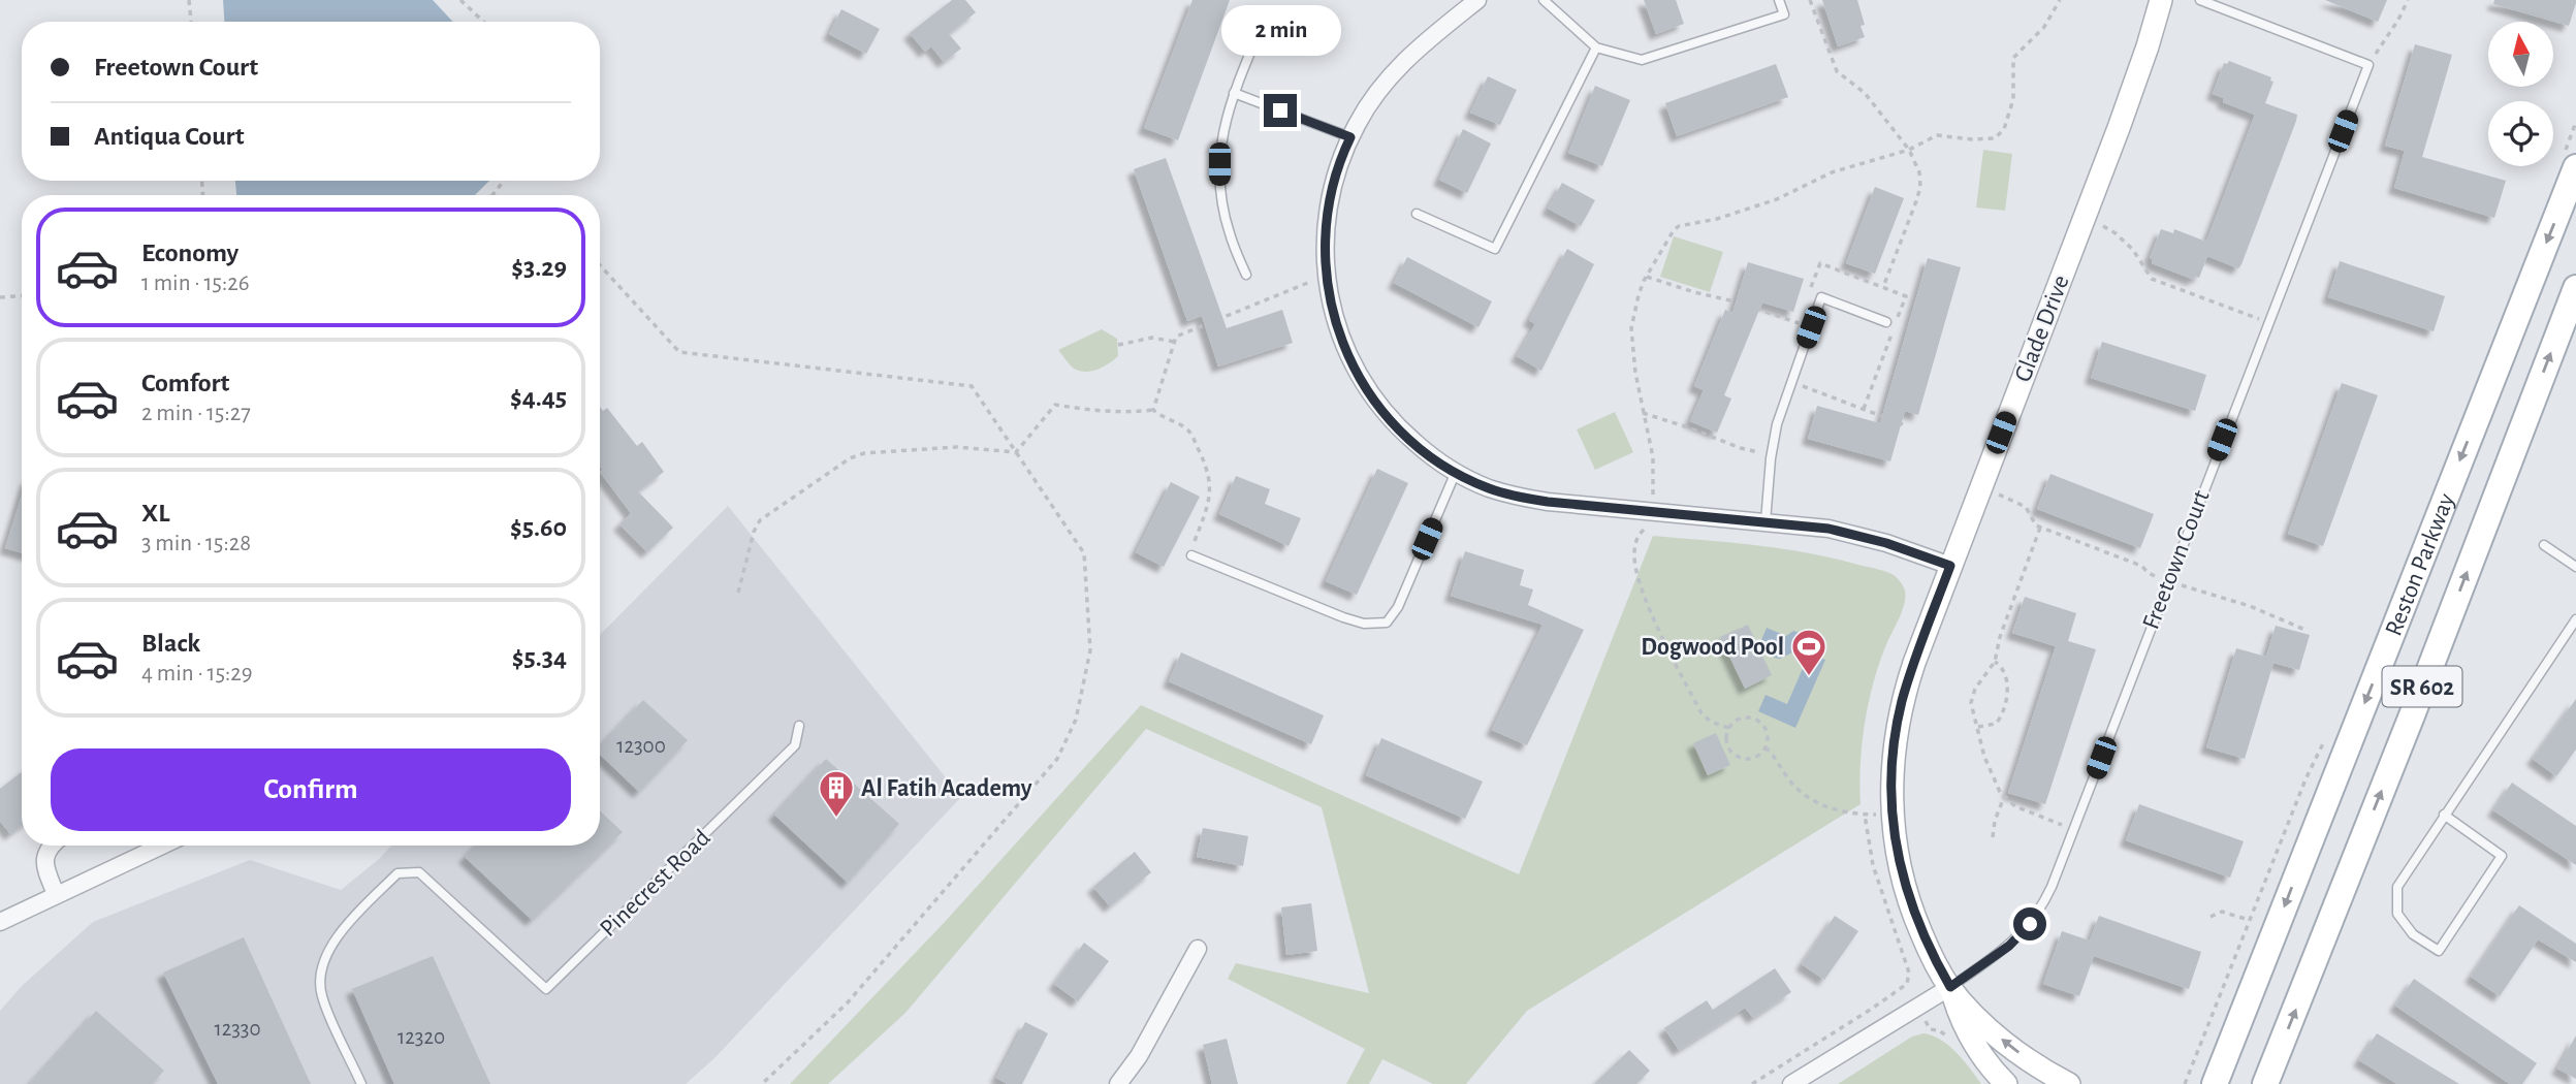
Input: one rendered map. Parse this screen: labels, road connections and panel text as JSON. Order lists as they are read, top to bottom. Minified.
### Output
{"streets":{"main road":["Reston Parkway","SR 602"],"street":["Glade Drive"],"lane":["Freetown Court","Pinecrest Road"]},"crossings":[["Glade Drive","Freetown Court"]],"places":{"sports":["Dogwood Pool"],"building":["Al Fatih Academy"]},"house_numbers":["12300","12330","12320"],"north":"top","page":{"bubble":"2 min","banner":["Freetown Court","Antiqua Court"],"list":[{"name":"Economy","note":"1 min · 15:26","value":"$3.29"},{"name":"Comfort","note":"2 min · 15:27","value":"$4.45"},{"name":"XL","note":"3 min · 15:28","value":"$5.60"},{"name":"Black","note":"4 min · 15:29","value":"$5.34"}],"buttons":"Confirm"}}
